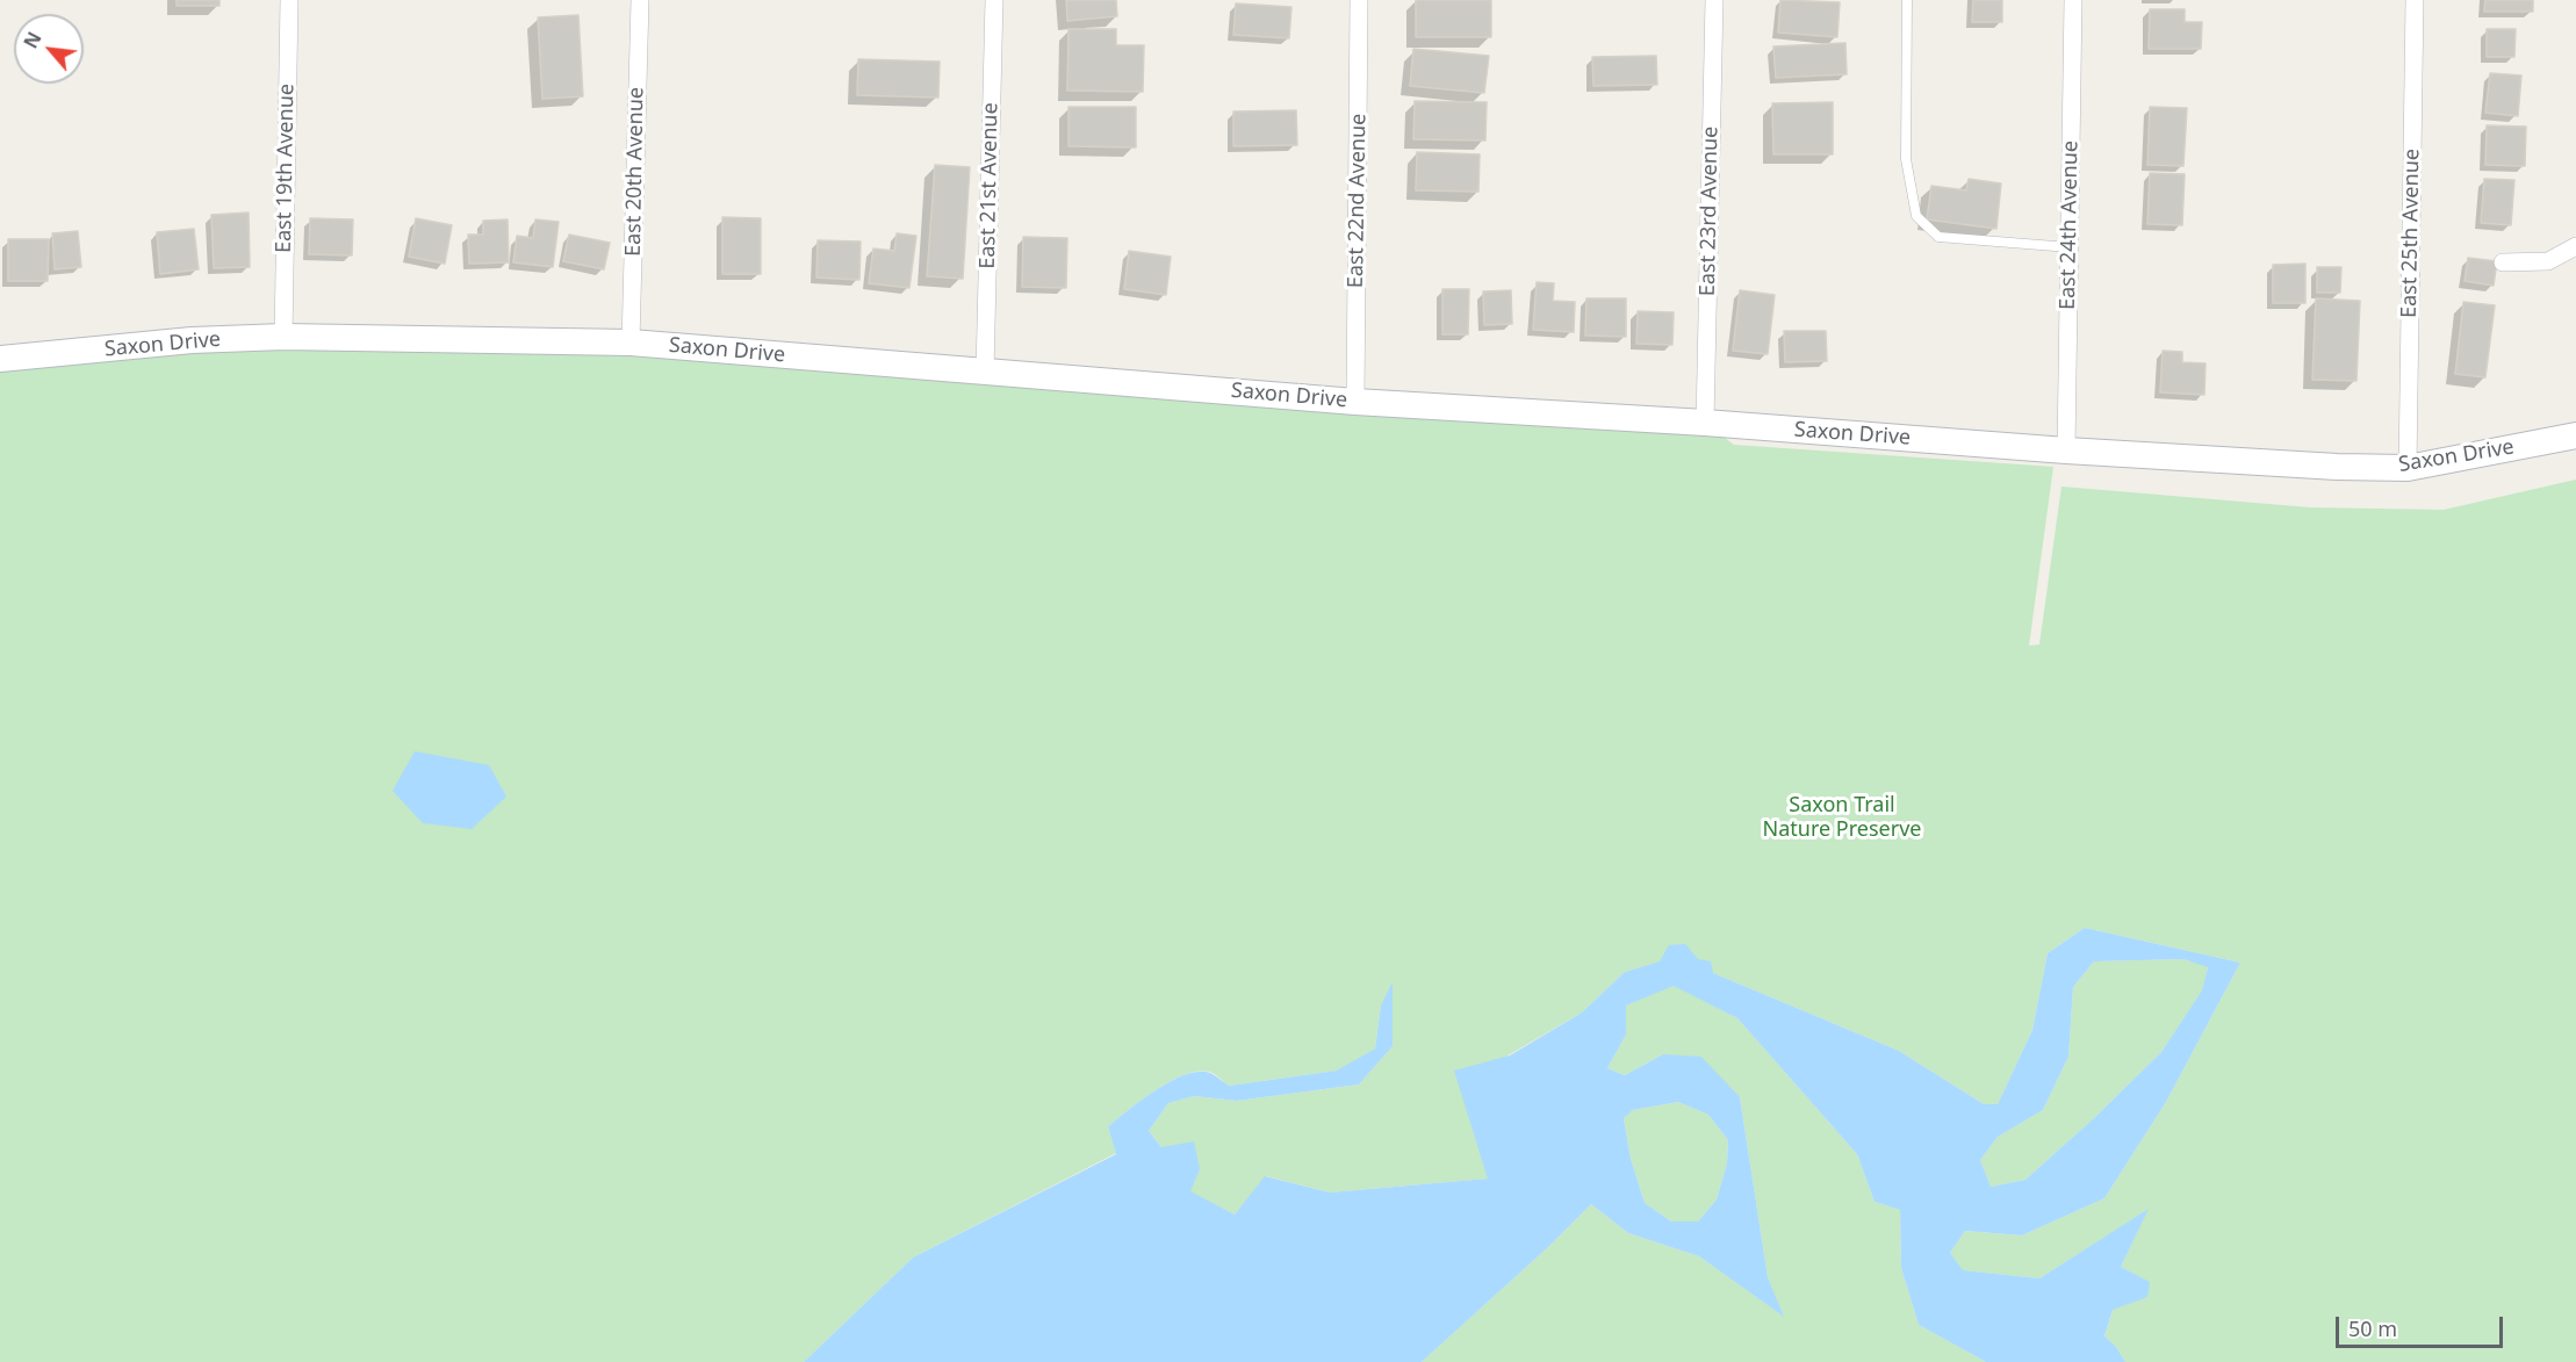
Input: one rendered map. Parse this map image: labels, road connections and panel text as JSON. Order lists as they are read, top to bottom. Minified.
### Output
{"streets":{"street":["East 19th Avenue","East 20th Avenue","East 21st Avenue","East 22nd Avenue","East 23rd Avenue","East 24th Avenue","East 25th Avenue","Saxon Drive"]},"crossings":[["East 19th Avenue","Saxon Drive"],["East 20th Avenue","Saxon Drive"],["East 21st Avenue","Saxon Drive"],["East 22nd Avenue","Saxon Drive"],["East 23rd Avenue","Saxon Drive"],["East 24th Avenue","Saxon Drive"],["East 25th Avenue","Saxon Drive"]],"parks":["Saxon Trail Nature Preserve"],"scale_bar":"50 m","north":"top left"}
